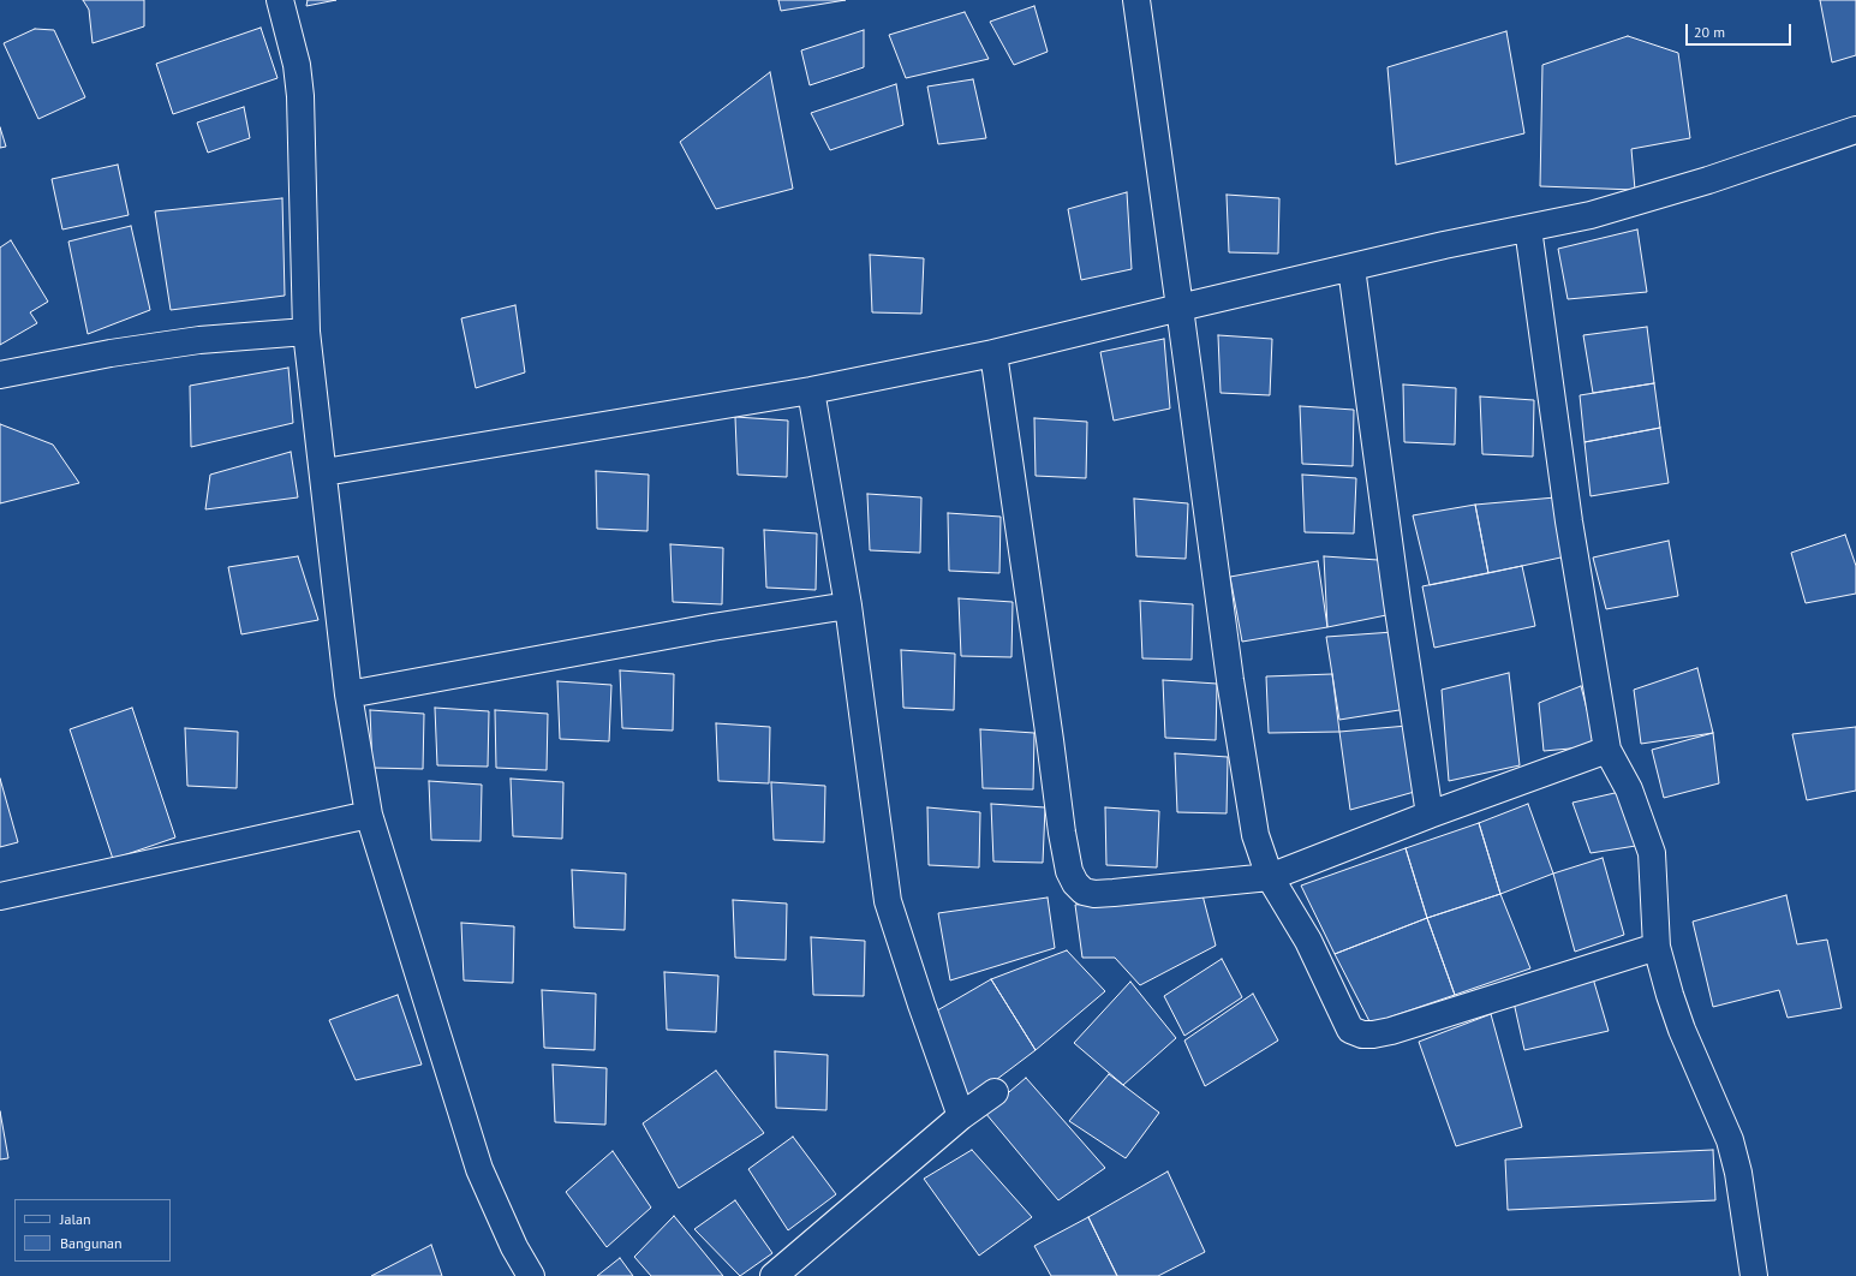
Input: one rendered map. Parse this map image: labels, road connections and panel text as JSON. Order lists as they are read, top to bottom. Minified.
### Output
{"legend":["Jalan","Bangunan"],"scale_bar":"20 m"}
